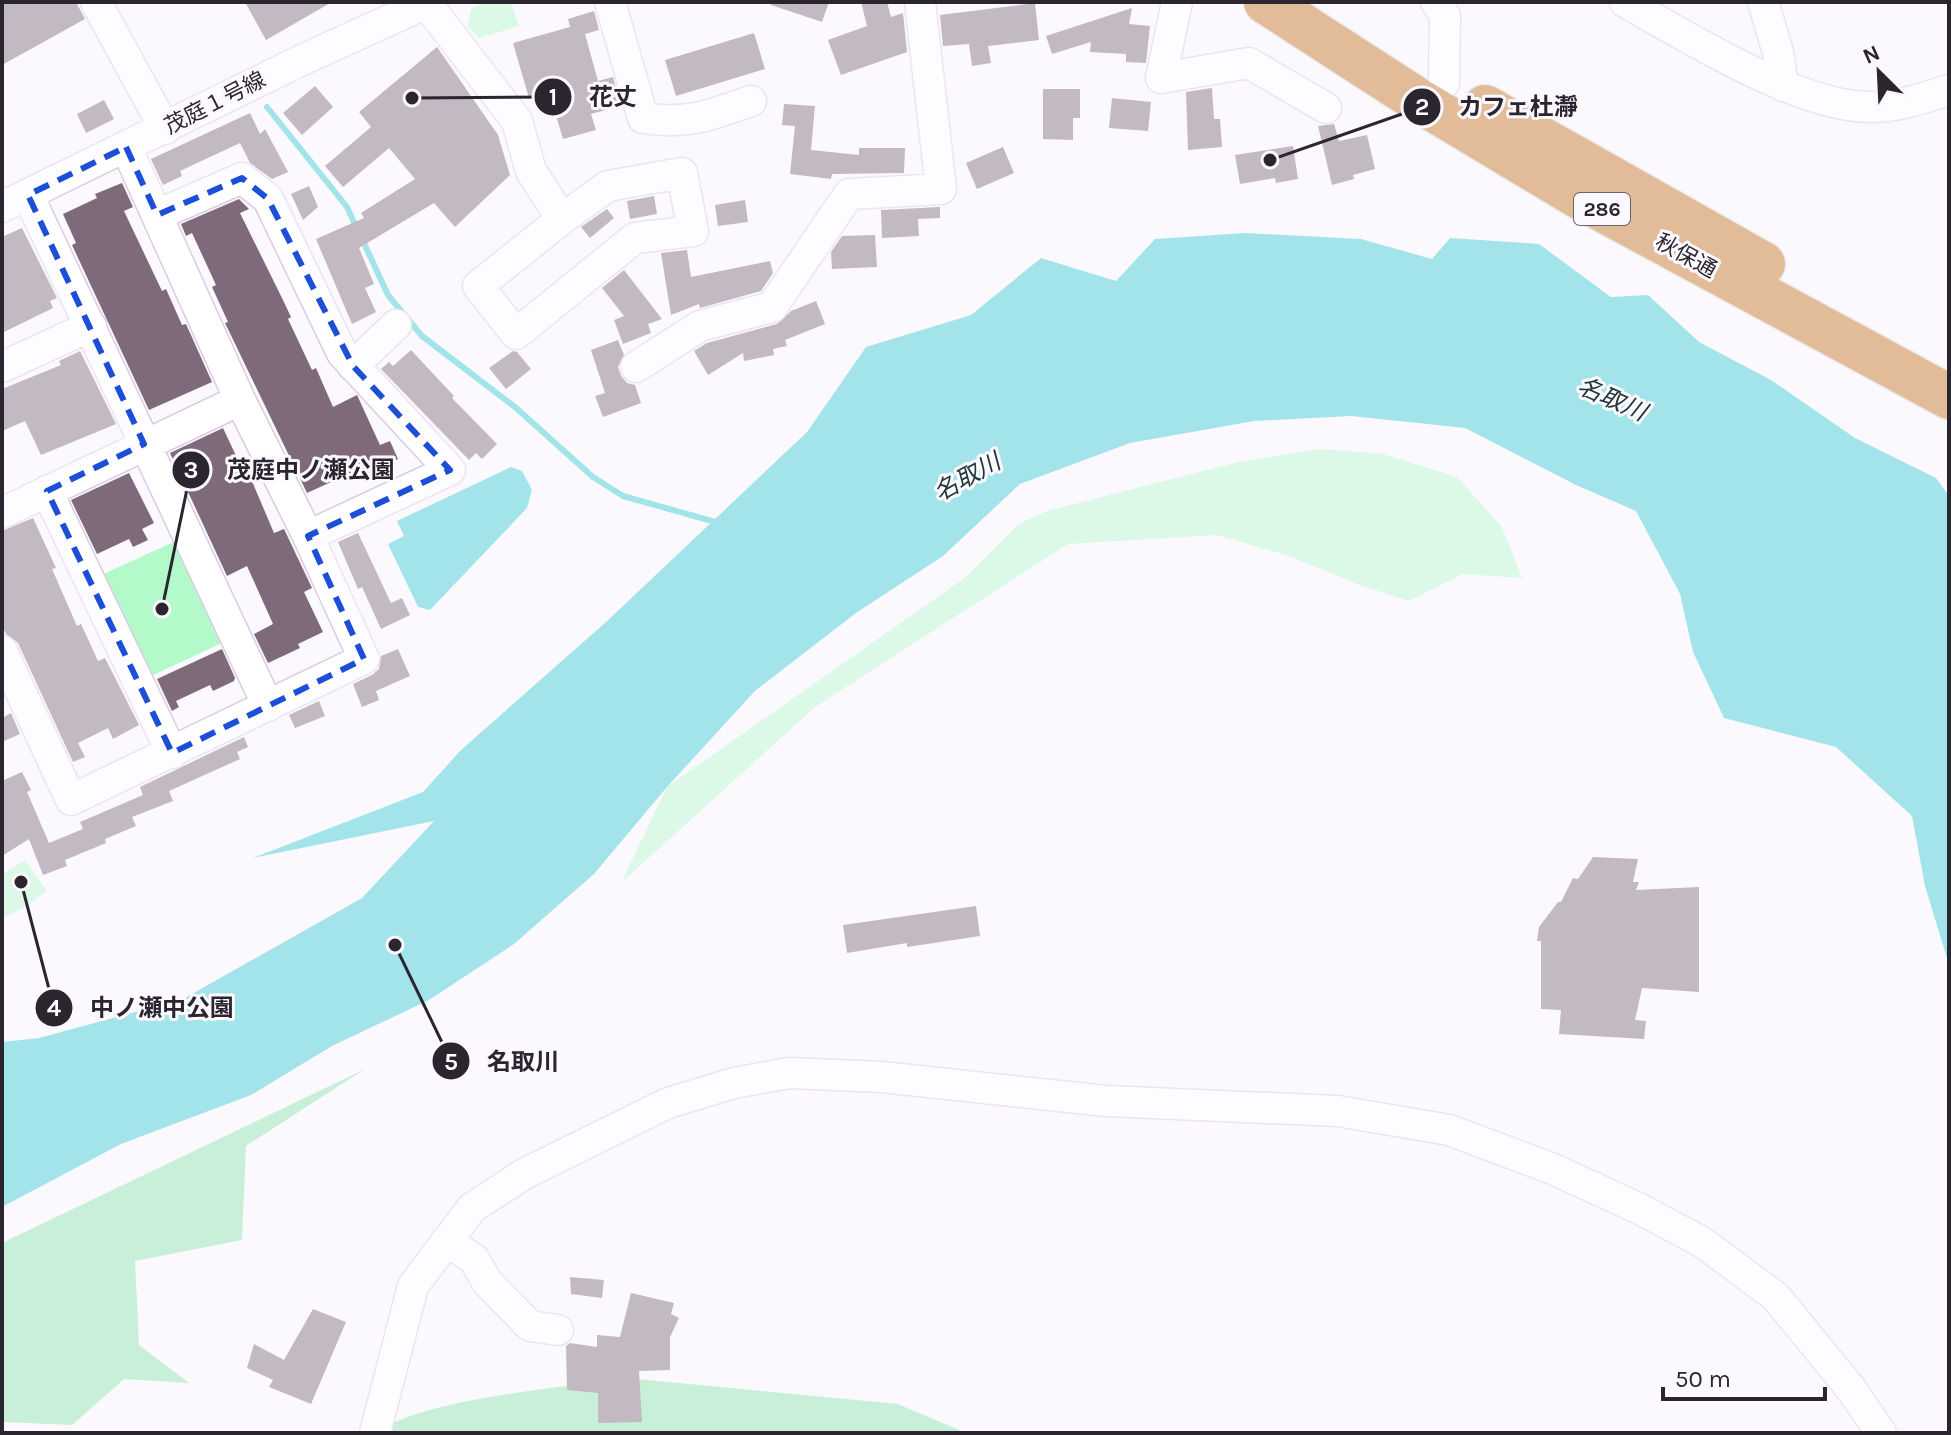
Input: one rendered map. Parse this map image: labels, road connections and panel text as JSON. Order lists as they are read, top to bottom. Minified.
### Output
{"streets":{"highway":["286","秋保通"],"street":["茂庭１号線"]},"water":["名取川"],"places":["花丈","カフェ杜瀞","茂庭中ノ瀬公園","中ノ瀬中公園","名取川"],"scale_bar":"50 m","north":"top left"}
